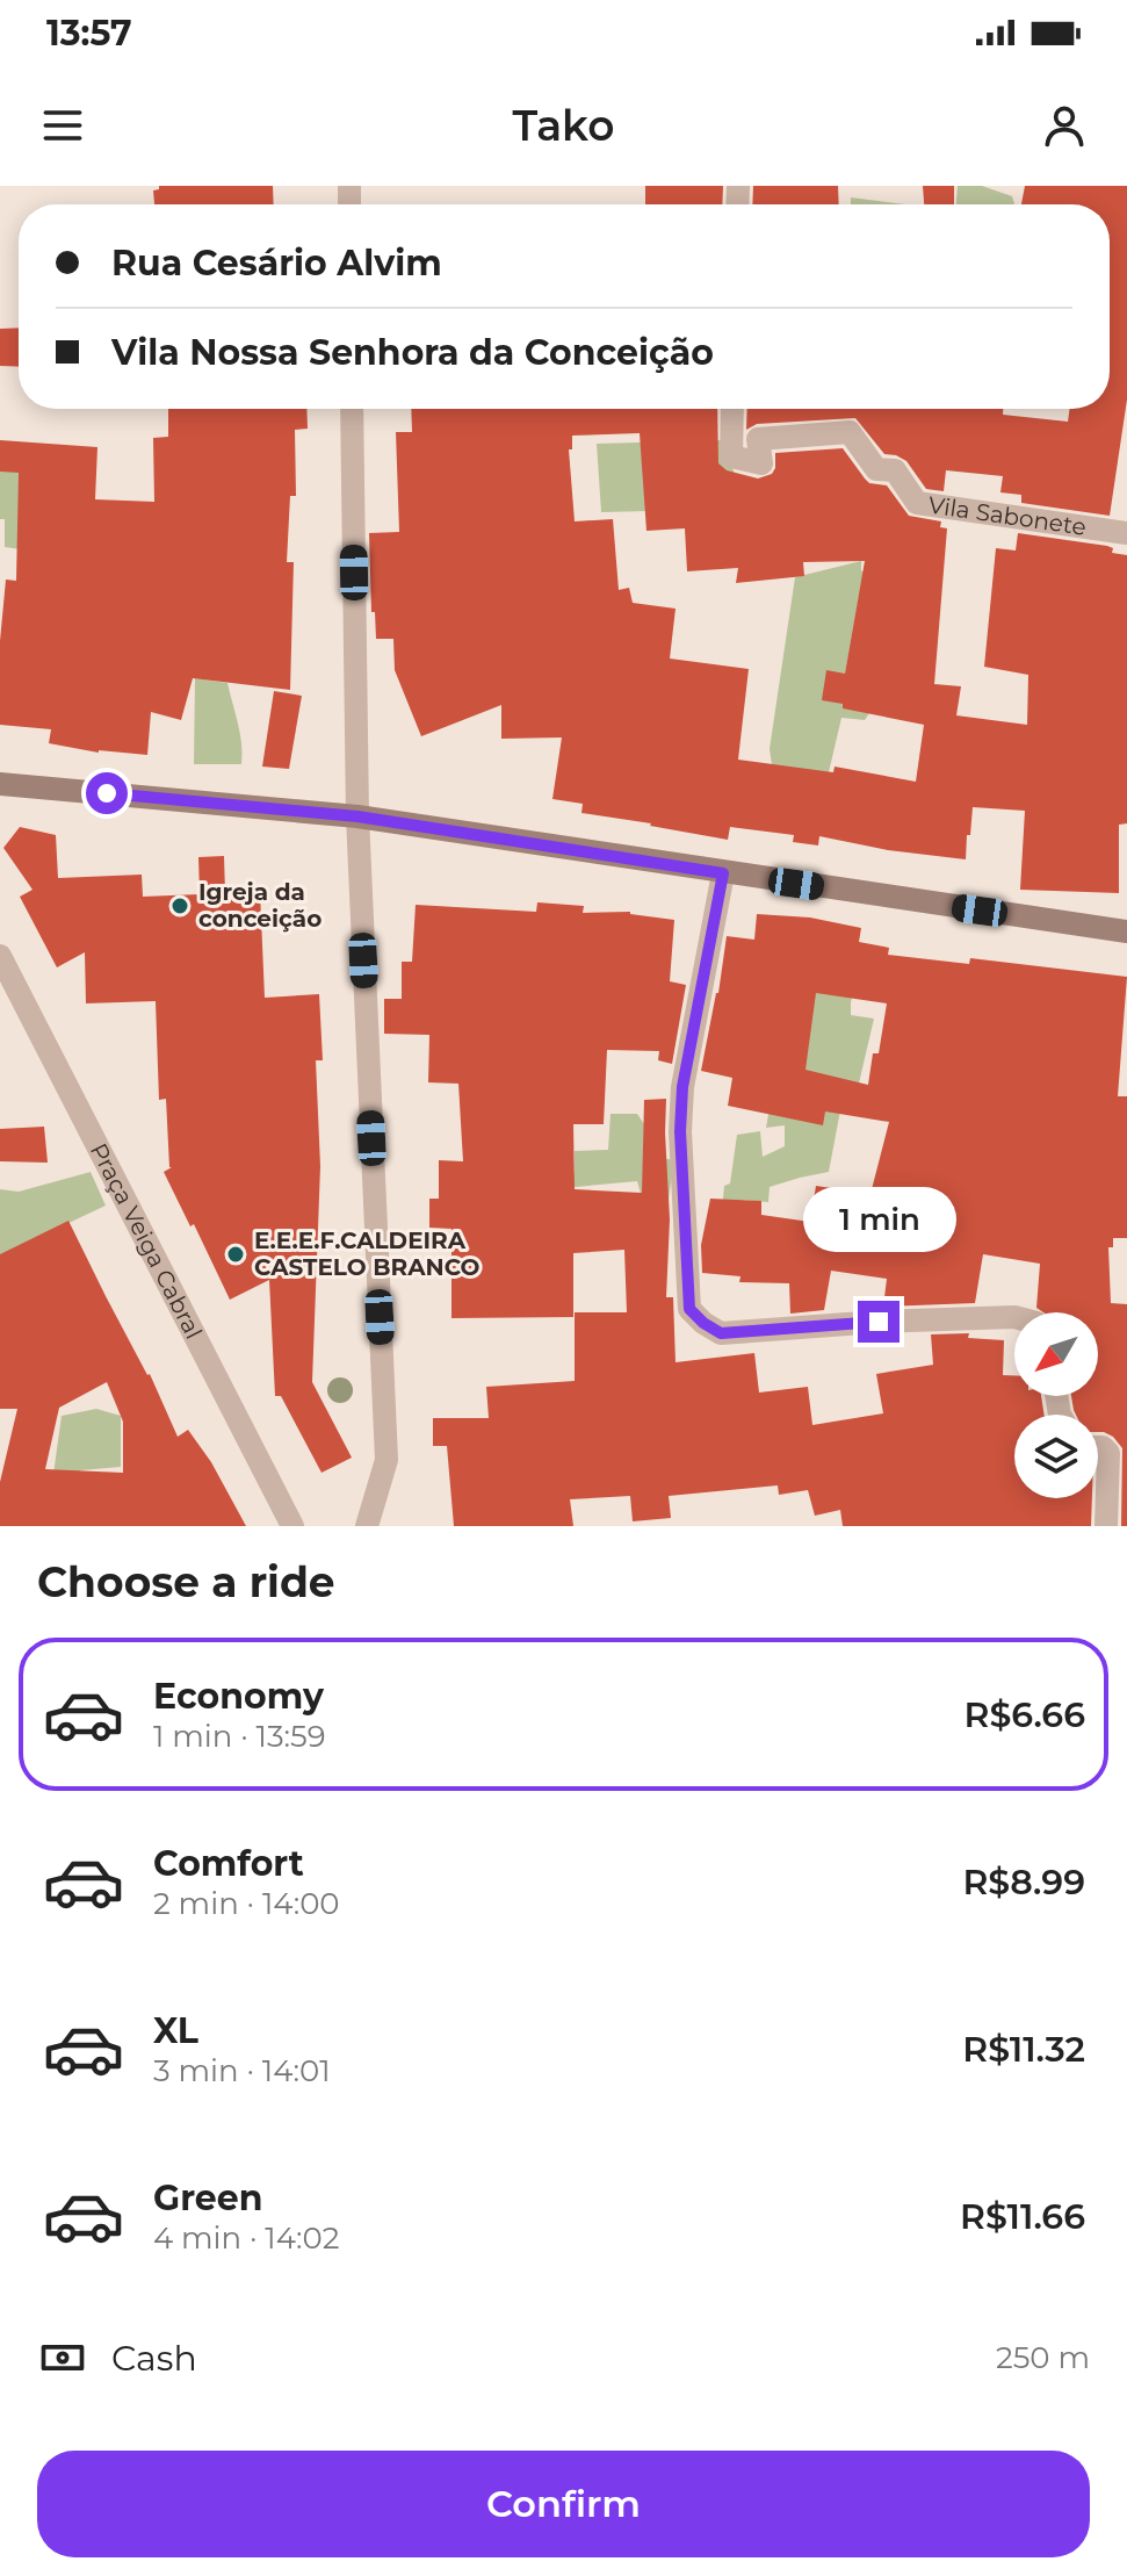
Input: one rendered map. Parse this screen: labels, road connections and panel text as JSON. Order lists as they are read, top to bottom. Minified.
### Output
{"streets":{"street":["Vila Sabonete","Praça Veiga Cabral"]},"places":["Igreja da conceição","E.E.E.F.CALDEIRA CASTELO BRANCO"],"north":"bottom left","page":{"status":"13:57","header":"Tako","banner":["Rua Cesário Alvim","Vila Nossa Senhora da Conceição"],"bubble":"1 min","heading":"Choose a ride","list":[{"name":"Economy","note":"1 min · 13:59","value":"R$6.66"},{"name":"Comfort","note":"2 min · 14:00","value":"R$8.99"},{"name":"XL","note":"3 min · 14:01","value":"R$11.32"},{"name":"Green","note":"4 min · 14:02","value":"R$11.66"}],"pay":["Cash","250 m"],"buttons":"Confirm"}}
